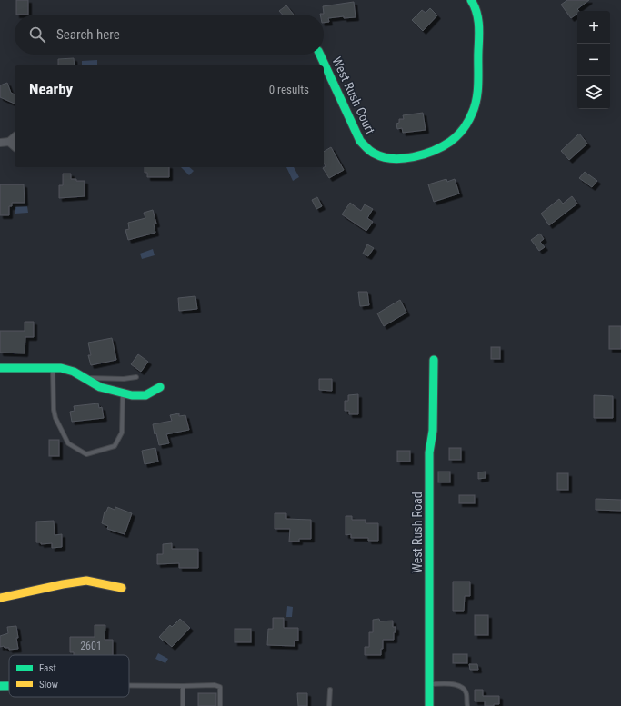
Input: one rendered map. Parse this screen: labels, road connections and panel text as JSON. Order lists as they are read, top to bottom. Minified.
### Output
{"streets":{"street":["West Rush Court","West Rush Road"]},"house_numbers":["2601"],"legend":["Fast","Slow"],"page":{"map_buttons":["+","−"],"search":"Search here","heading":["Nearby","0 results"]}}
